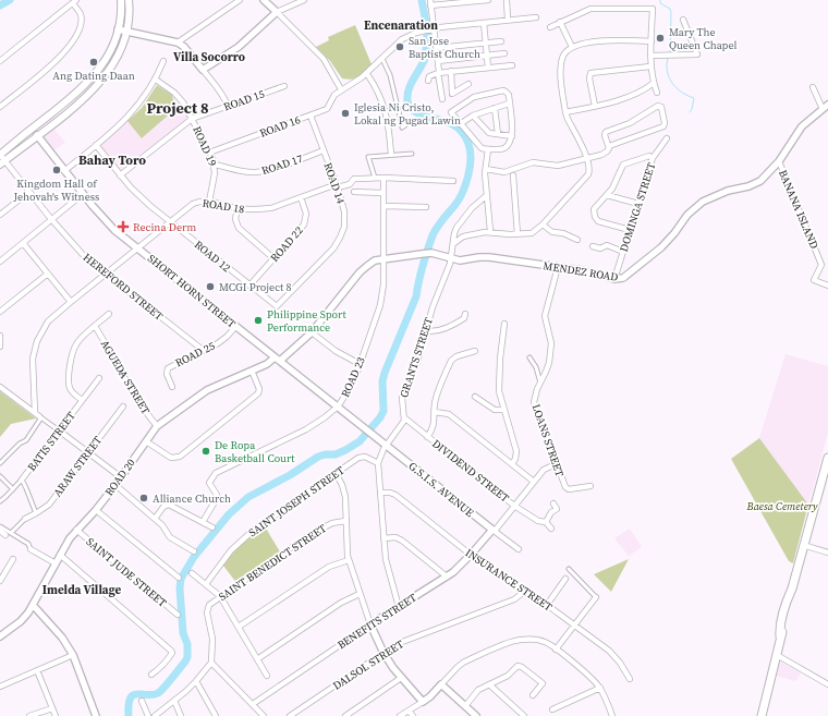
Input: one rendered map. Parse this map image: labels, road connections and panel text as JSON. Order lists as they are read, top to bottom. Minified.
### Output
{"streets":{"street":["ROAD 15","ROAD 16","ROAD 19","ROAD 17","ROAD 14","ROAD 18","DOMINGA STREET","BANANA ISLAND","ROAD 22","ROAD 12","MENDEZ ROAD","HEREFORD STREET","SHORT HORN STREET","ROAD 25","GRANTS STREET","AGUEDA STREET","ROAD 23","LOANS STREET","BATIS STREET","ARAW STREET","DIVIDEND STREET","ROAD 20","G.S.I.S. AVENUE","SAINT JOSEPH STREET","SAINT BENEDICT STREET","SAINT JUDE STREET","INSURANCE STREET","BENEFITS STREET","DALSOL STREET"]},"crossings":[["ROAD 15","ROAD 19"],["ROAD 15","ROAD 12"],["ROAD 16","ROAD 19"],["ROAD 16","ROAD 14"],["ROAD 19","ROAD 17"],["ROAD 19","ROAD 18"],["ROAD 17","ROAD 14"],["ROAD 14","ROAD 18"],["ROAD 14","ROAD 12"],["ROAD 18","ROAD 22"],["ROAD 18","ROAD 12"],["ROAD 18","HEREFORD STREET"],["ROAD 18","SHORT HORN STREET"],["ROAD 18","ROAD 23"],["DOMINGA STREET","MENDEZ ROAD"],["BANANA ISLAND","MENDEZ ROAD"],["ROAD 22","ROAD 12"],["MENDEZ ROAD","GRANTS STREET"],["MENDEZ ROAD","LOANS STREET"],["MENDEZ ROAD","ROAD 20"],["HEREFORD STREET","ROAD 25"],["SHORT HORN STREET","ROAD 25"],["SHORT HORN STREET","ROAD 23"],["SHORT HORN STREET","ROAD 20"],["SHORT HORN STREET","G.S.I.S. AVENUE"],["GRANTS STREET","DIVIDEND STREET"],["AGUEDA STREET","ROAD 20"],["ROAD 23","ROAD 20"],["LOANS STREET","BENEFITS STREET"],["DIVIDEND STREET","BENEFITS STREET"],["ROAD 20","SAINT JUDE STREET"],["G.S.I.S. AVENUE","BENEFITS STREET"],["INSURANCE STREET","BENEFITS STREET"],["INSURANCE STREET","DALSOL STREET"]],"districts":["Encenaration","Villa Socorro","Project 8","Bahay Toro","Imelda Village"],"parks":["Baesa Cemetery"],"places":{"other":["Mary The Queen Chapel","San Jose Baptist Church","Ang Dating Daan","Iglesia Ni Cristo, Lokal ng Pugad Lawin","Kingdom Hall of Jehovah's Witness","MCGI Project 8","Philippine Sport Performance","De Ropa Basketball Court","Alliance Church"],"health":["Recina Derm"]}}
